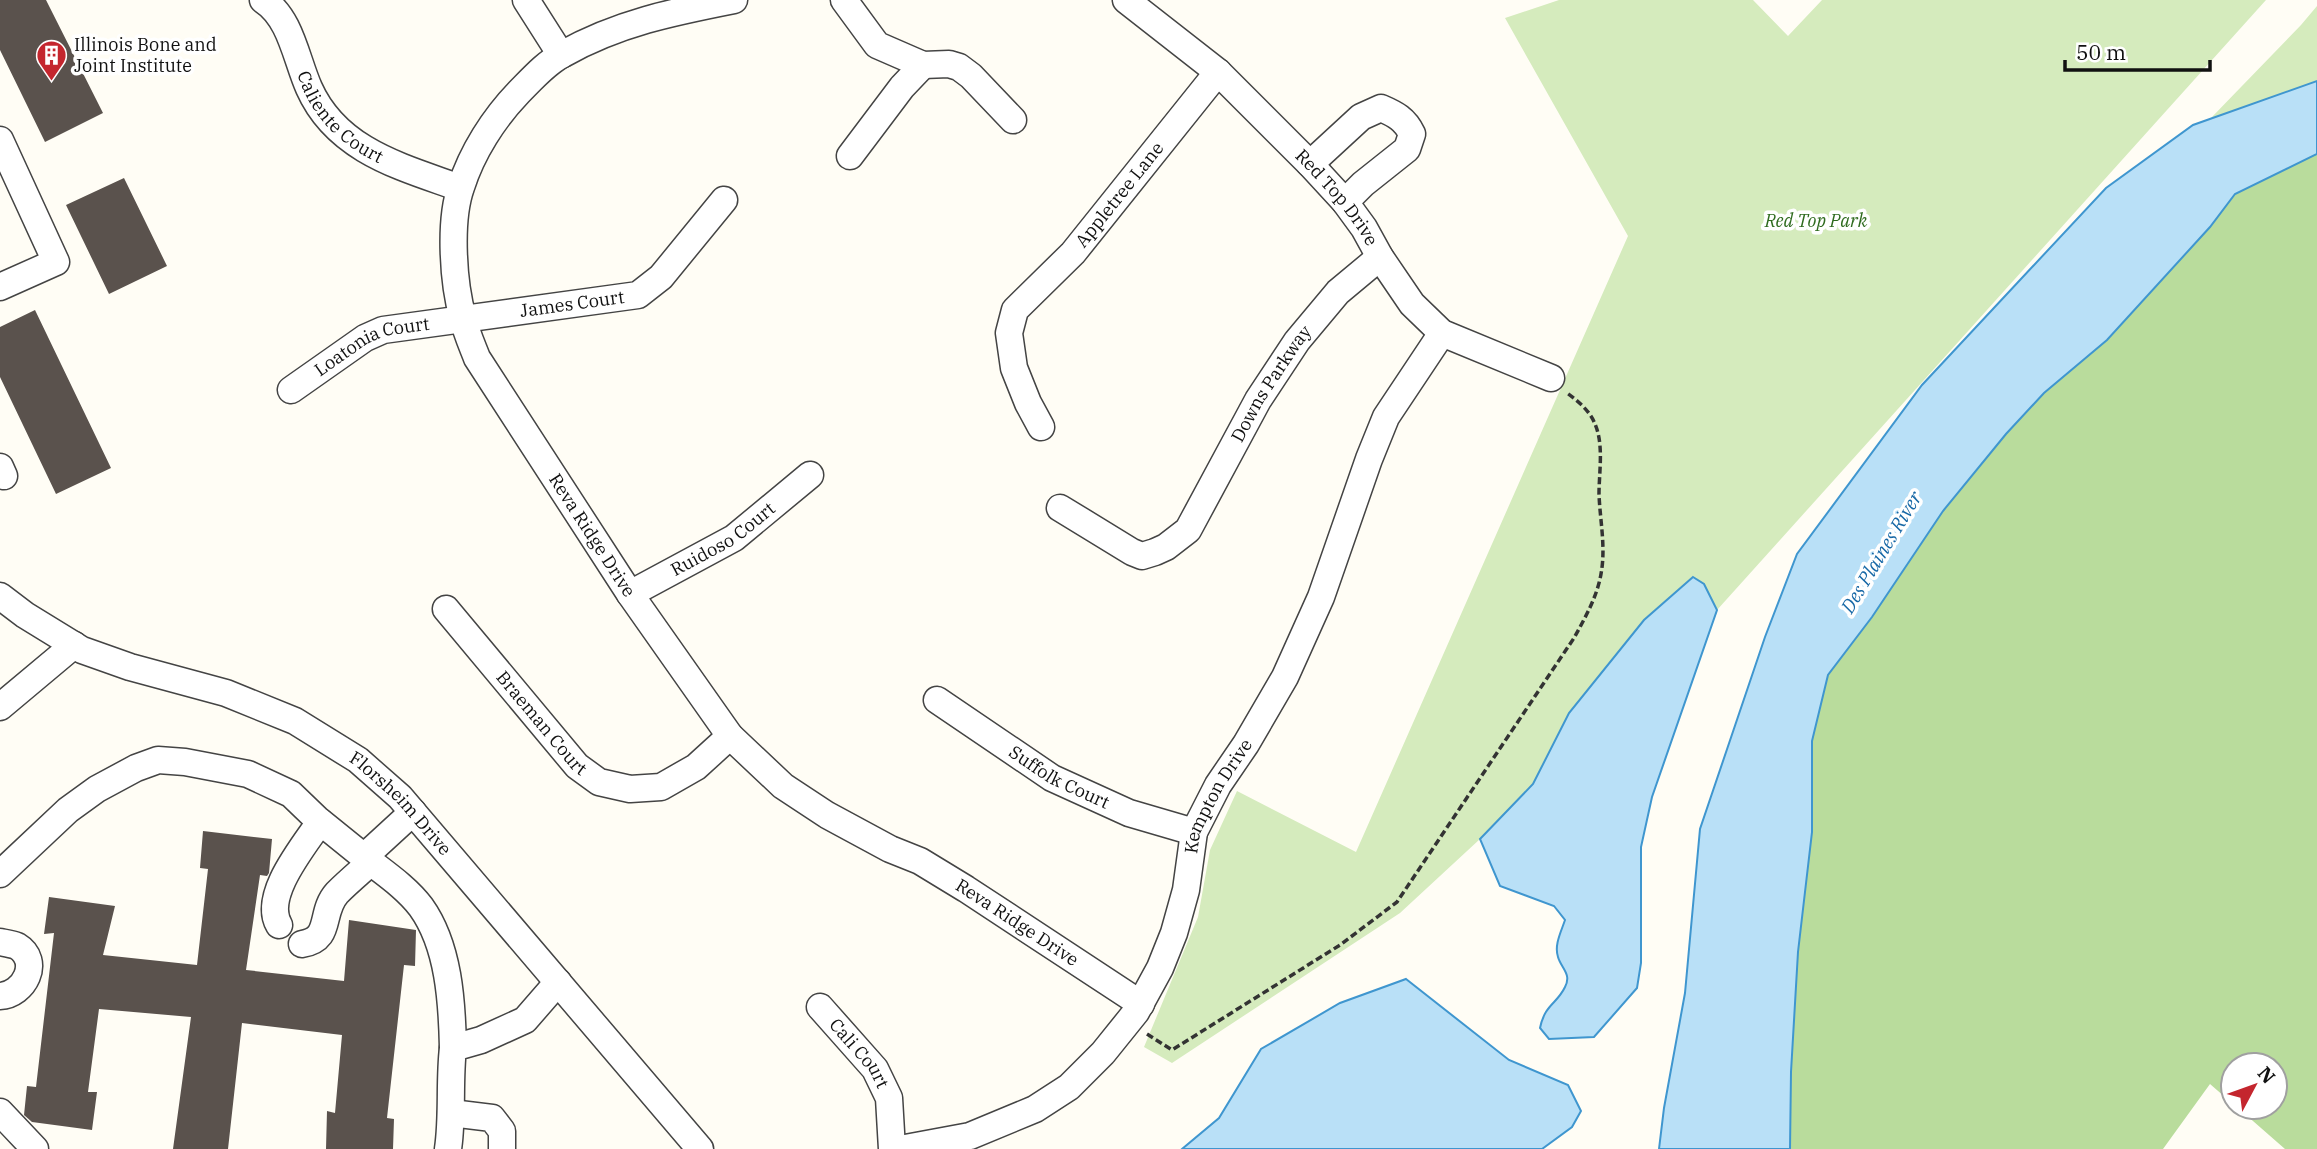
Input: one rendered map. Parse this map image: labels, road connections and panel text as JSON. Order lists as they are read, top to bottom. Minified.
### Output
{"streets":{"street":["Caliente Court","Appletree Lane","Red Top Drive","James Court","Loatonia Court","Downs Parkway","Reva Ridge Drive","Ruidoso Court","Braeman Court","Suffolk Court","Kempton Drive","Florsheim Drive","Cali Court"]},"crossings":[["Caliente Court","Reva Ridge Drive"],["Appletree Lane","Red Top Drive"],["Red Top Drive","Downs Parkway"],["Red Top Drive","Kempton Drive"],["James Court","Loatonia Court"],["James Court","Reva Ridge Drive"],["Loatonia Court","Reva Ridge Drive"],["Reva Ridge Drive","Ruidoso Court"],["Reva Ridge Drive","Braeman Court"],["Reva Ridge Drive","Kempton Drive"],["Suffolk Court","Kempton Drive"]],"water":["Des Plaines River"],"parks":["Red Top Park"],"places":{"building":["Illinois Bone and Joint Institute"]},"scale_bar":"50 m","north":"top right"}
